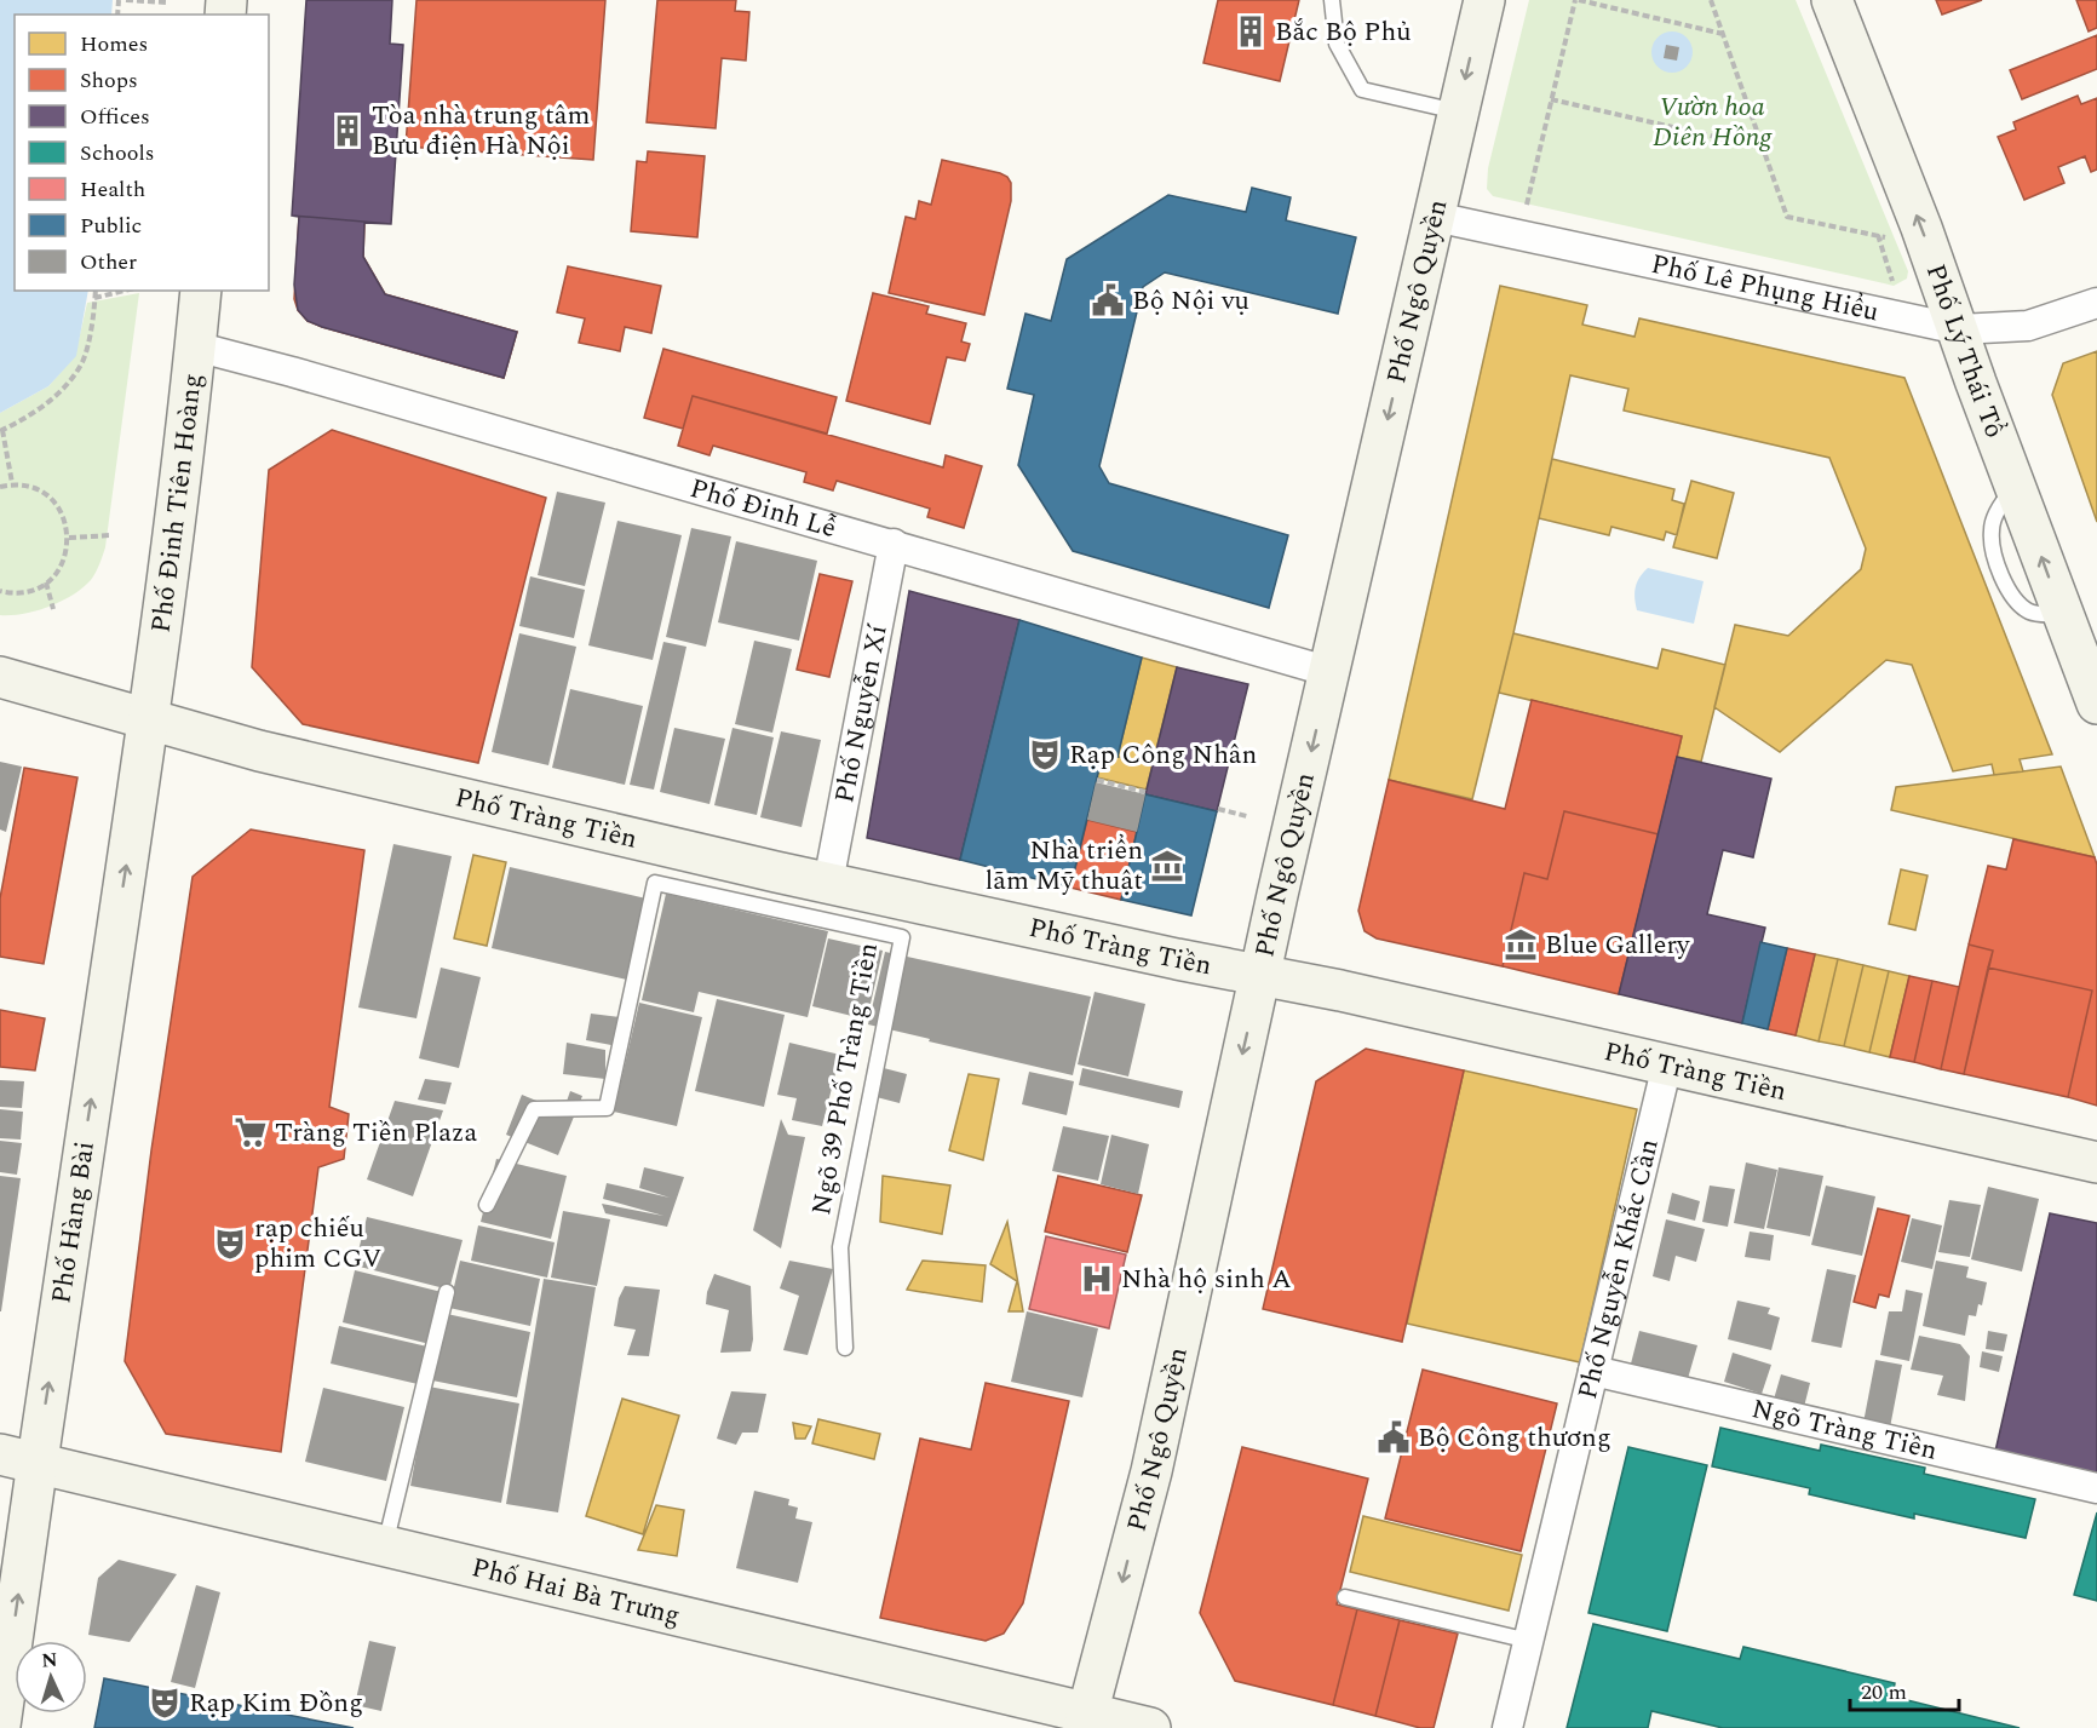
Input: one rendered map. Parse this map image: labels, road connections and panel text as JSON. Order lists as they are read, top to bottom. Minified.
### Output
{"streets":{"street":["Phố Lê Phụng Hiểu","Phố Ngô Quyền","Phố Lý Thái Tổ","Phố Đinh Tiên Hoàng","Phố Đinh Lễ","Phố Nguyễn Xí","Phố Tràng Tiền","Phố Hàng Bài","Phố Nguyễn Khắc Cần","Ngõ Tràng Tiền","Phố Hai Bà Trưng"],"lane":["Ngõ 39 Phố Tràng Tiền"]},"crossings":[["Phố Lê Phụng Hiểu","Phố Ngô Quyền"],["Phố Lê Phụng Hiểu","Phố Lý Thái Tổ"],["Phố Ngô Quyền","Phố Đinh Lễ"],["Phố Ngô Quyền","Phố Tràng Tiền"],["Phố Ngô Quyền","Phố Hai Bà Trưng"],["Phố Đinh Tiên Hoàng","Phố Đinh Lễ"],["Phố Đinh Tiên Hoàng","Phố Tràng Tiền"],["Phố Đinh Tiên Hoàng","Phố Hàng Bài"],["Phố Đinh Lễ","Phố Nguyễn Xí"],["Phố Nguyễn Xí","Phố Tràng Tiền"],["Phố Tràng Tiền","Phố Hàng Bài"],["Phố Tràng Tiền","Phố Nguyễn Khắc Cần"],["Phố Hàng Bài","Phố Hai Bà Trưng"],["Phố Nguyễn Khắc Cần","Ngõ Tràng Tiền"]],"one_way":["Phố Ngô Quyền","Phố Lý Thái Tổ","Phố Hàng Bài"],"parks":["Vườn hoa Diên Hồng"],"places":{"building":["Bắc Bộ Phủ","Tòa nhà trung tâm Bưu điện Hà Nội"],"public building":["Bộ Nội vụ","Bộ Công thương"],"theatre":["Rạp Công Nhân","rạp chiếu phim CGV","Rạp Kim Đồng"],"museum":["Nhà triển lãm Mỹ thuật","Blue Gallery"],"supermarket":["Tràng Tiền Plaza"],"hospital":["Nhà hộ sinh A"]},"legend":["Homes","Shops","Offices","Schools","Health","Public","Other"],"scale_bar":"20 m","north":"top"}
